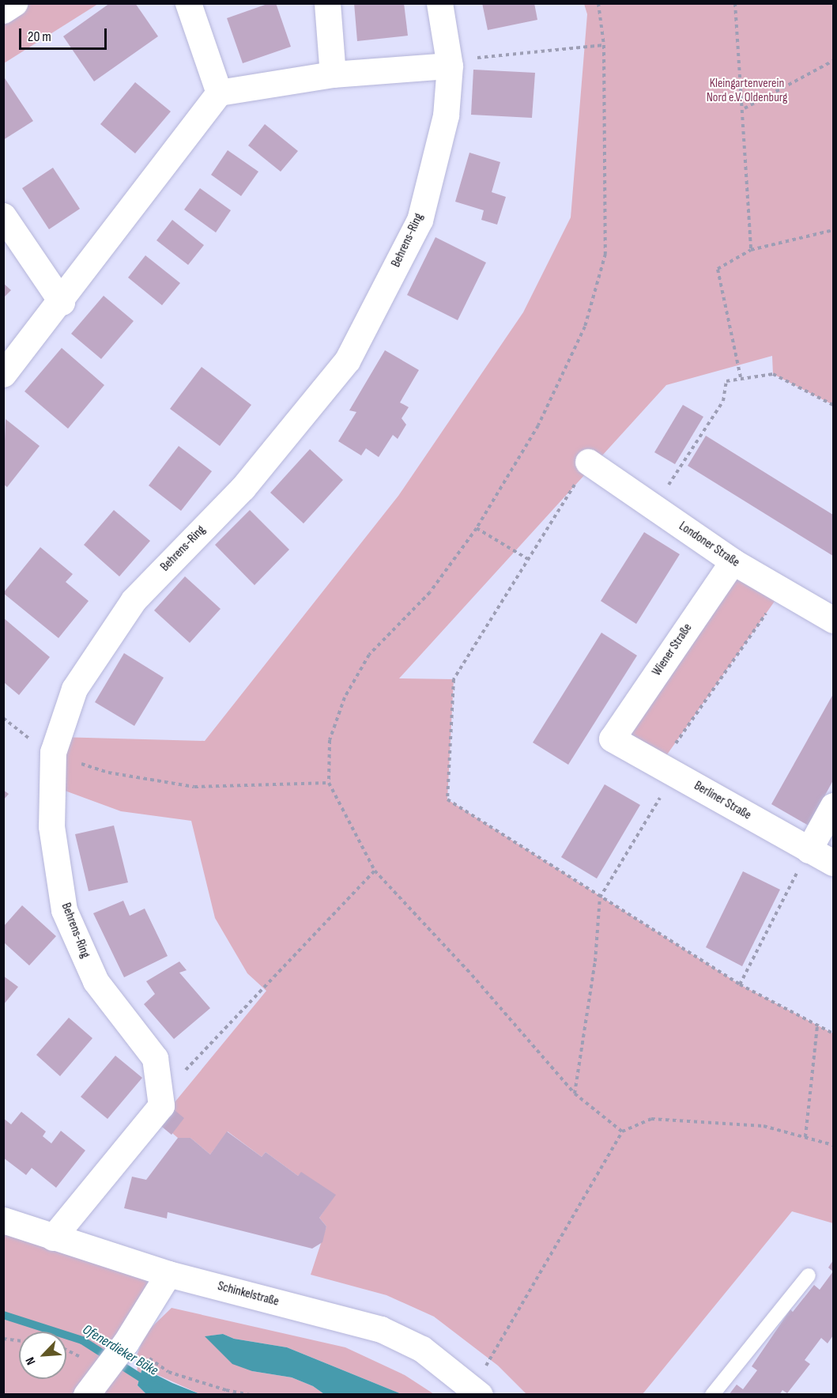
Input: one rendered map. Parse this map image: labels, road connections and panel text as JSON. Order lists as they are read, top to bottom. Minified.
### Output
{"streets":{"street":["Behrens-Ring","Londoner Straße","Wiener Straße","Berliner Straße","Schinkelstraße"]},"crossings":[["Londoner Straße","Wiener Straße"],["Wiener Straße","Berliner Straße"]],"water":["Ofenerdieker Bäke"],"parks":["Kleingartenverein Nord e.V. Oldenburg"],"scale_bar":"20 m","north":"bottom left"}
